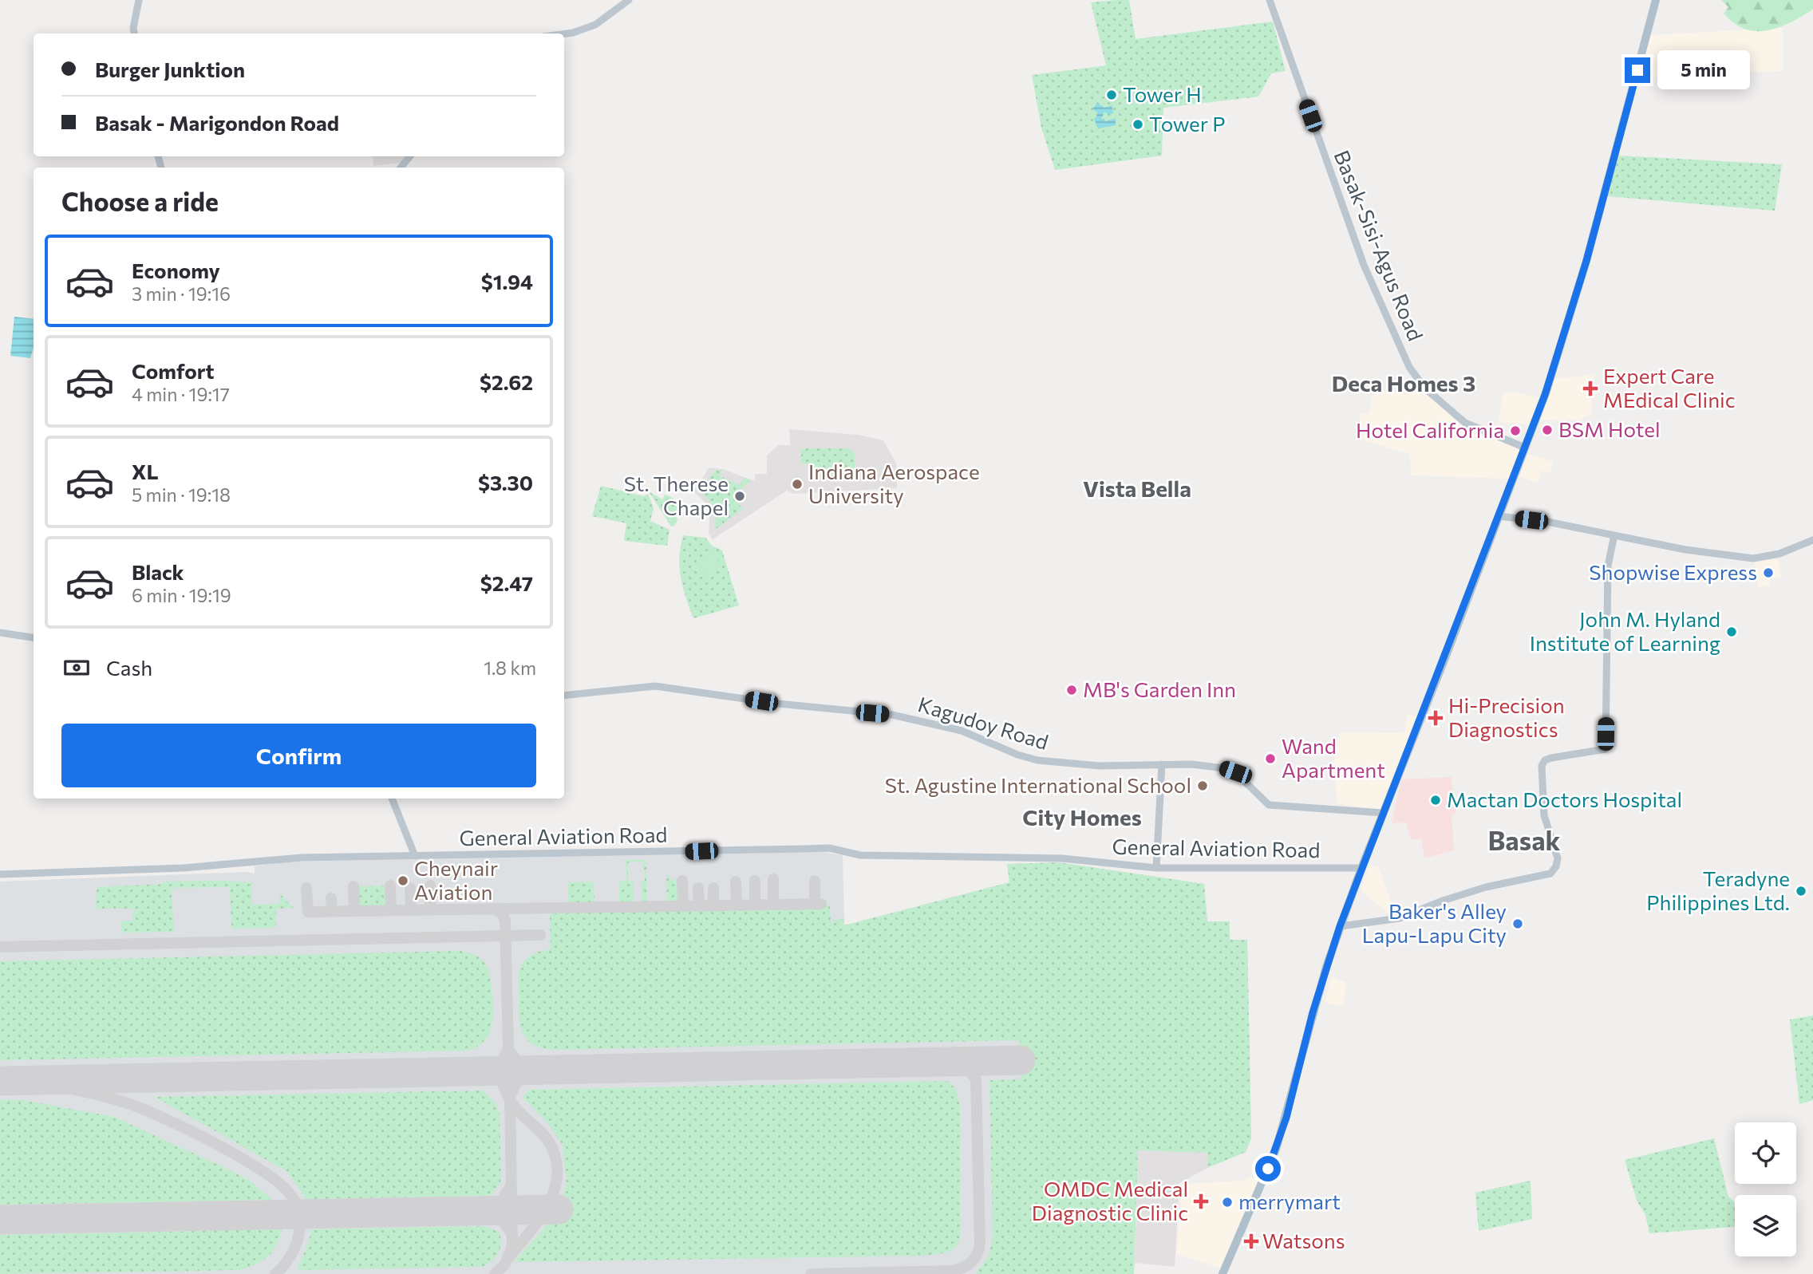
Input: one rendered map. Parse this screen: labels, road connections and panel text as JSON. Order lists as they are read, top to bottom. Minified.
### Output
{"streets":{"street":["Basak-Sisi-Agus Road","Kagudoy Road","General Aviation Road"]},"districts":["Deca Homes 3","Vista Bella","City Homes","Basak"],"places":{"other":["Tower H","Tower P","BSM Hotel","Hotel California","Indiana Aerospace University","St. Therese Chapel","Shopwise Express","John M. Hyland Institute of Learning","MB's Garden Inn","Wand Apartment","St. Agustine International School","Mactan Doctors Hospital","Cheynair Aviation","Teradyne Philippines Ltd.","Baker's Alley Lapu-Lapu City","merrymart"],"health":["Expert Care MEdical Clinic","Hi-Precision Diagnostics","OMDC Medical Diagnostic Clinic","Watsons"]},"page":{"banner":["Burger Junktion","Basak - Marigondon Road"],"bubble":"5 min","heading":"Choose a ride","list":[{"name":"Economy","note":"3 min · 19:16","value":"$1.94"},{"name":"Comfort","note":"4 min · 19:17","value":"$2.62"},{"name":"XL","note":"5 min · 19:18","value":"$3.30"},{"name":"Black","note":"6 min · 19:19","value":"$2.47"}],"pay":["Cash","1.8 km"],"buttons":"Confirm"}}
